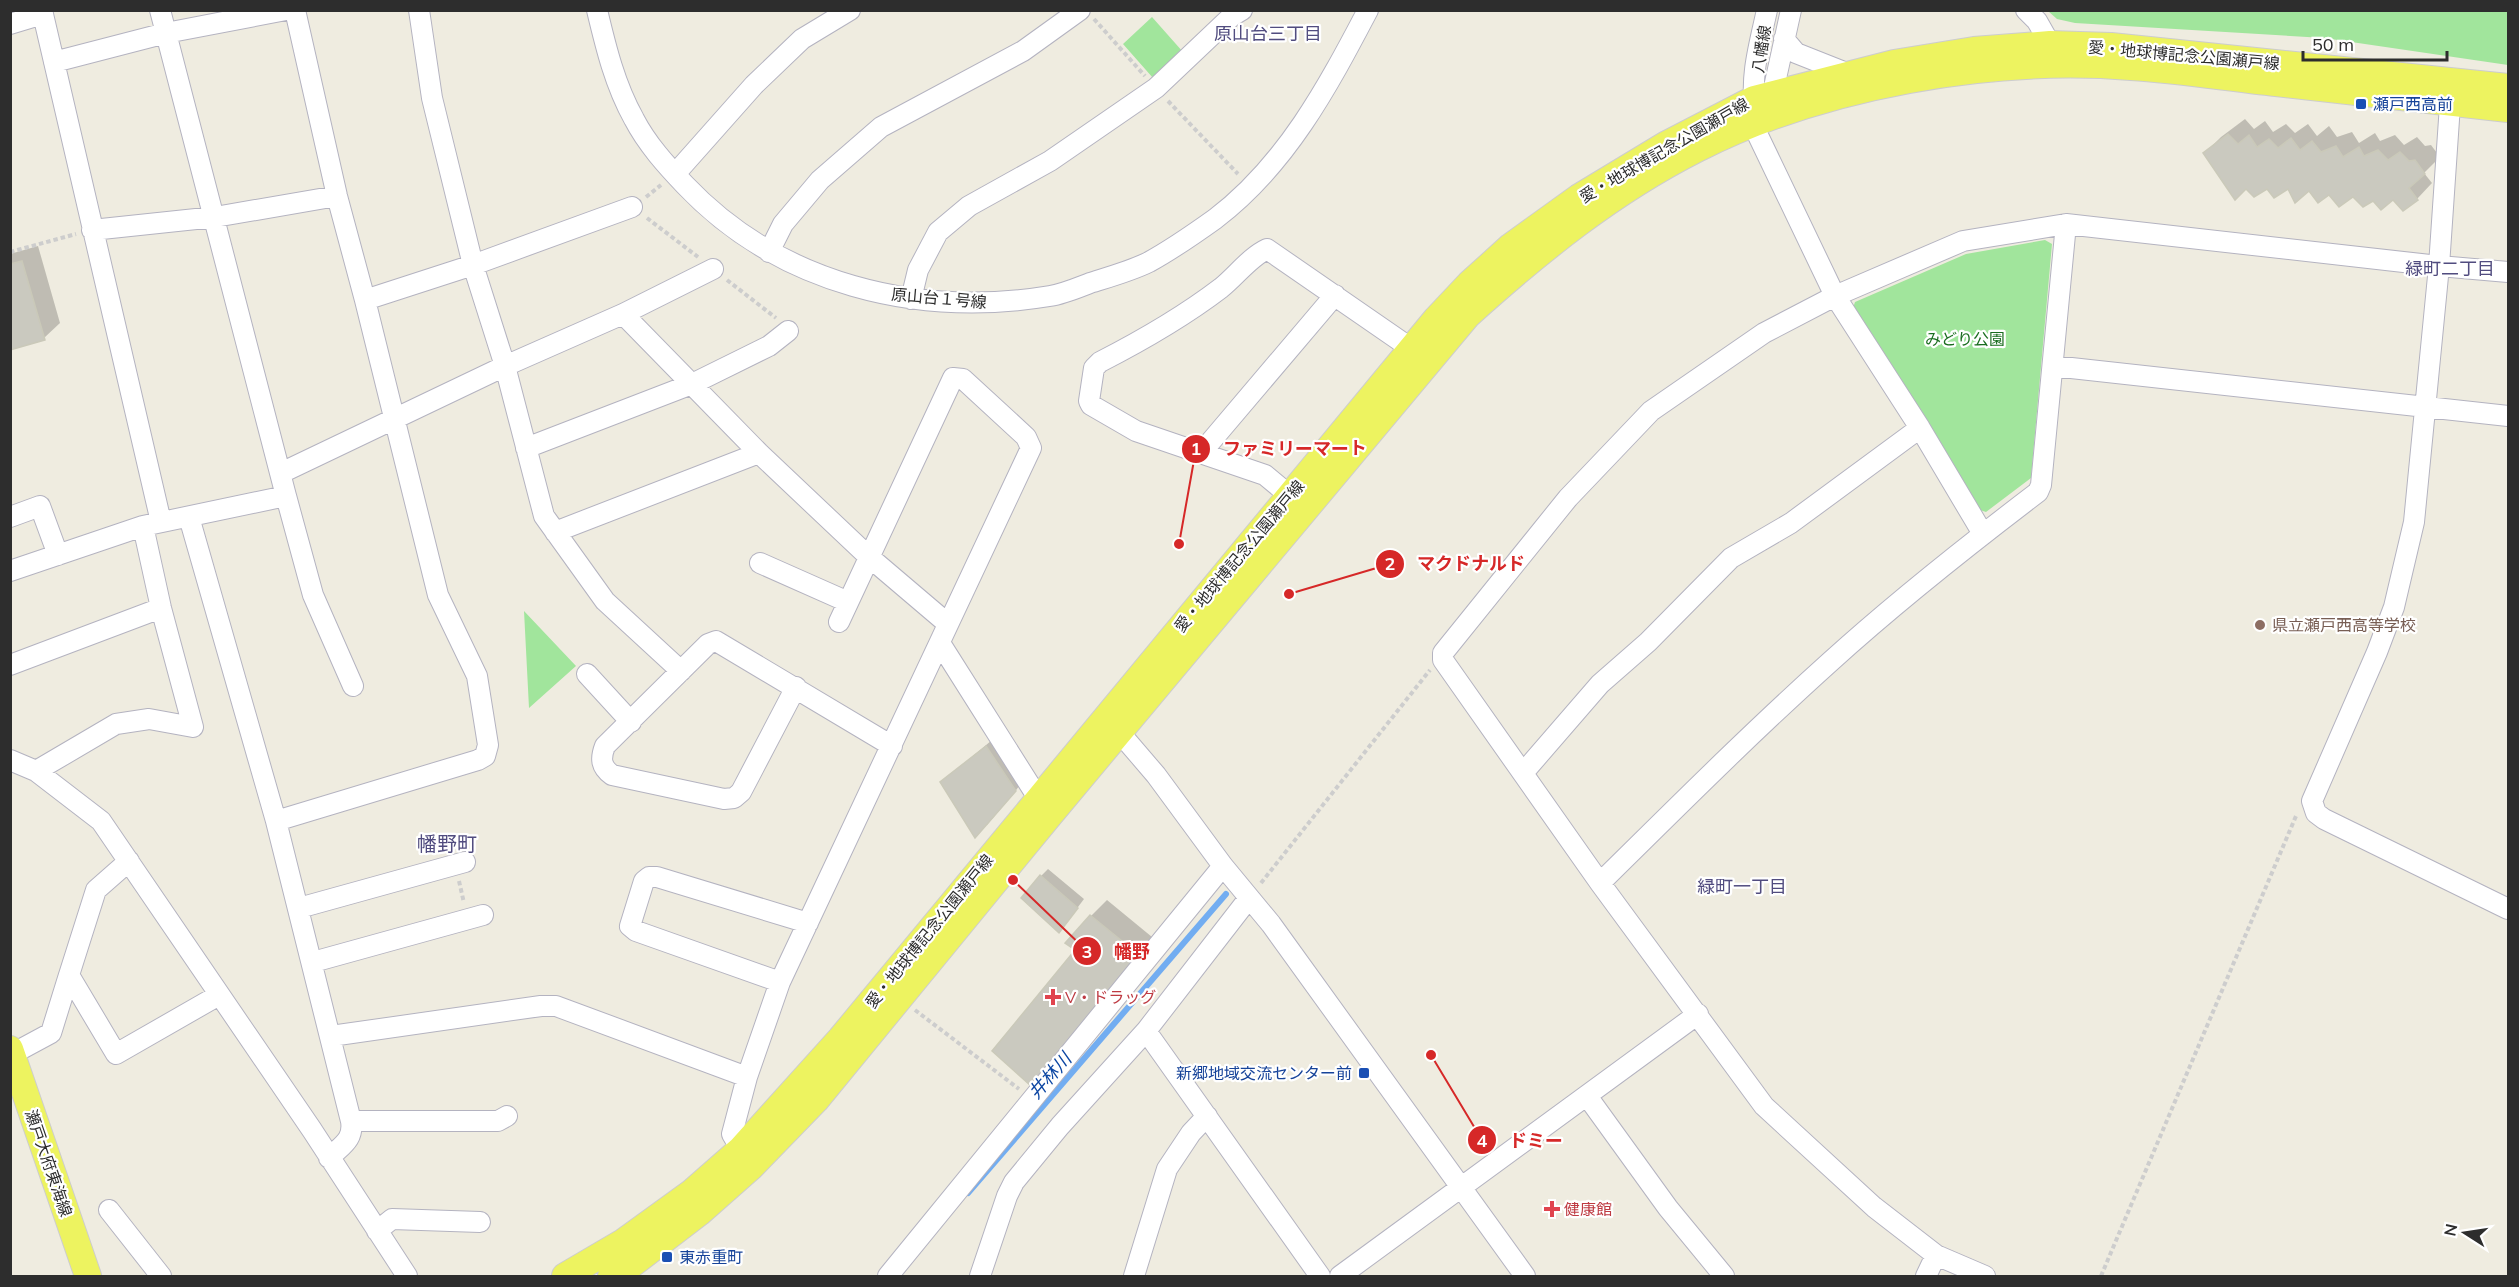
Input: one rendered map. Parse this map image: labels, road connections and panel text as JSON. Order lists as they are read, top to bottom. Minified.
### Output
{"streets":{"main road":["愛・地球博記念公園瀬戸線","瀬戸大府東海線"],"street":["八幡線","原山台１号線"]},"crossings":[["八幡線","愛・地球博記念公園瀬戸線"]],"districts":["原山台三丁目","緑町二丁目","幡野町","緑町一丁目"],"water":["井林川"],"parks":["みどり公園"],"places":{"transit":["瀬戸西高前","新郷地域交流センター前","東赤重町"],"other":["ファミリーマート","マクドナルド","県立瀬戸西高等学校","幡野","ドミー"],"health":["V・ドラッグ","健康館"]},"scale_bar":"50 m","north":"left"}
